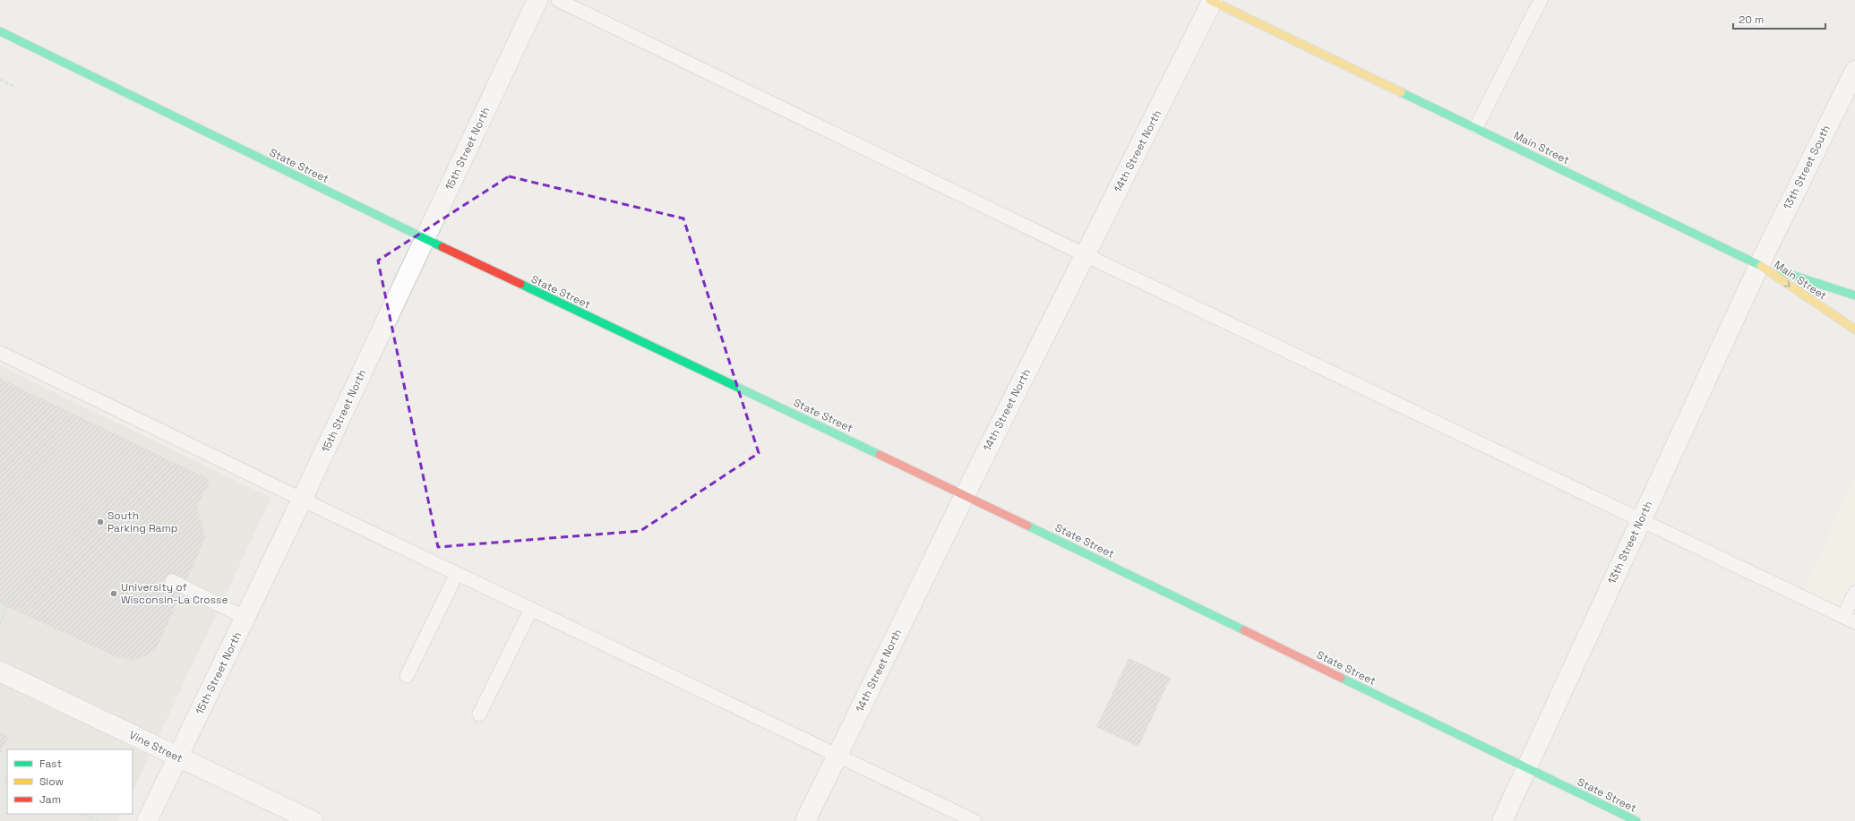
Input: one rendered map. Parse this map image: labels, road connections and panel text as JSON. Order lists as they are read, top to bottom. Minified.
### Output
{"streets":{"street":["Main Street","15th Street North","14th Street North","State Street","13th Street South","13th Street North","Vine Street"]},"crossings":[["Main Street","14th Street North"],["Main Street","13th Street South"],["Main Street","13th Street North"],["15th Street North","State Street"],["15th Street North","Vine Street"],["14th Street North","State Street"],["State Street","13th Street North"],["13th Street South","13th Street North"]],"places":["South Parking Ramp","University of Wisconsin-La Crosse"],"legend":["Fast","Slow","Jam"],"scale_bar":"20 m"}
